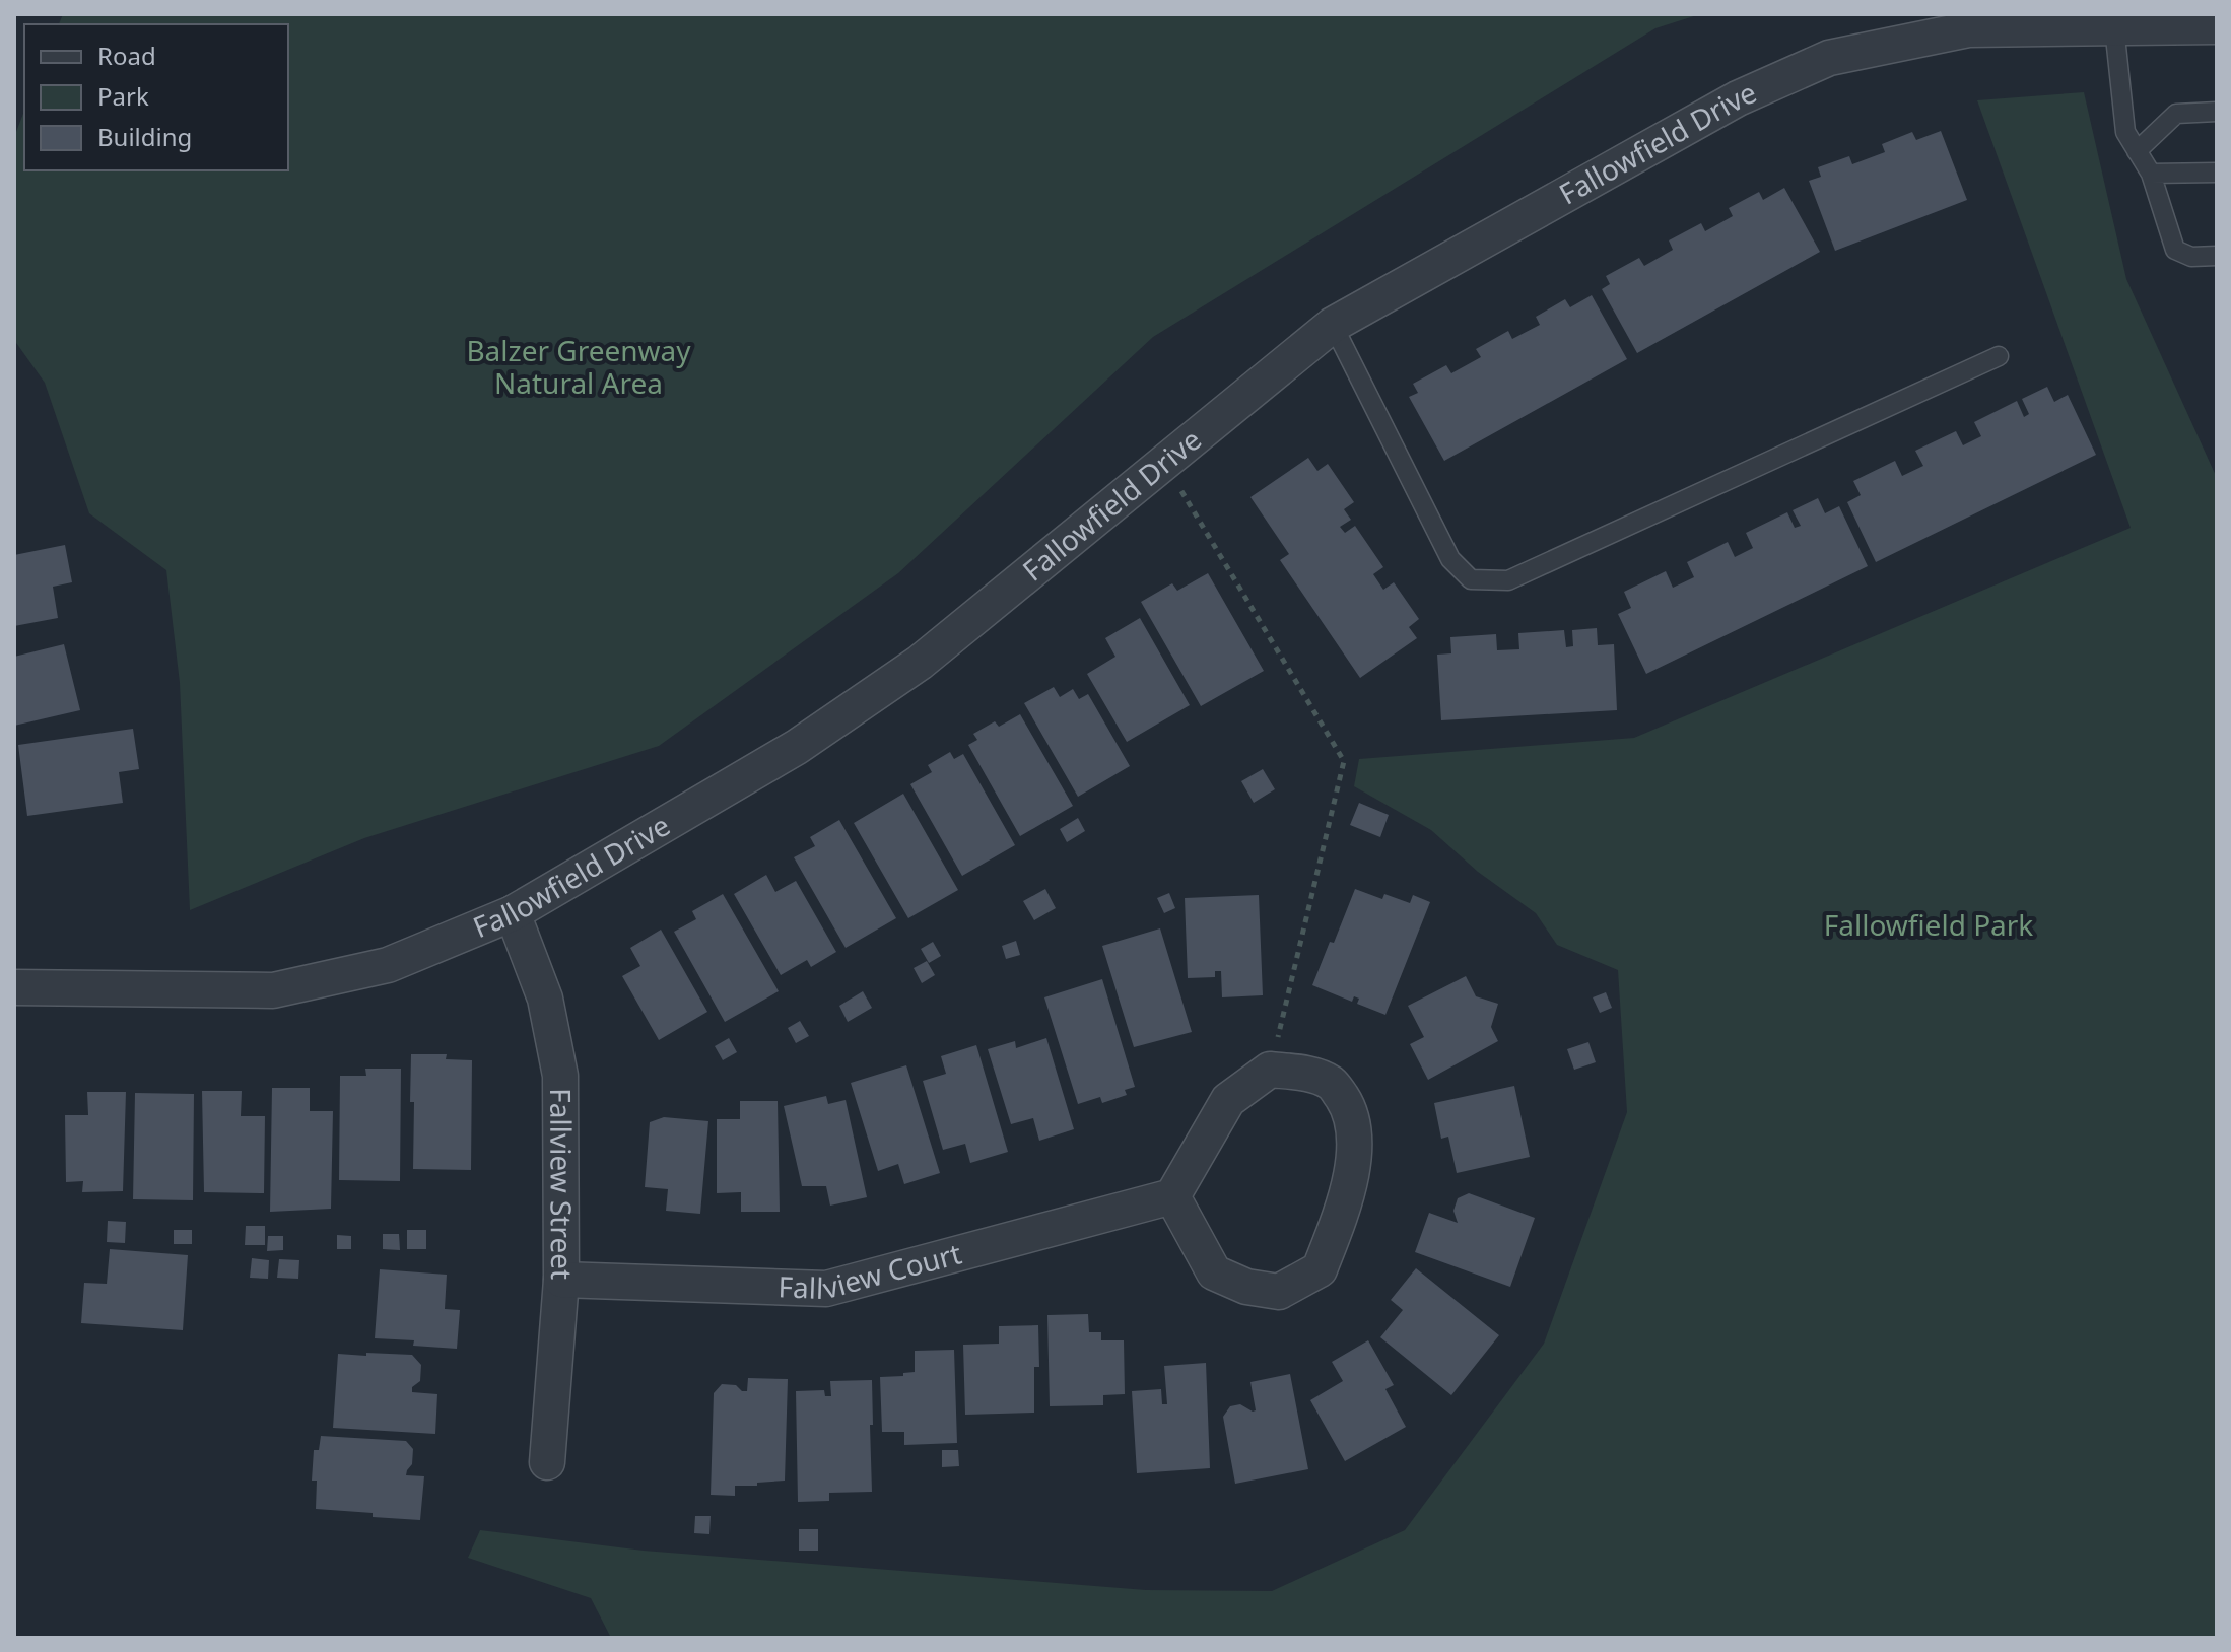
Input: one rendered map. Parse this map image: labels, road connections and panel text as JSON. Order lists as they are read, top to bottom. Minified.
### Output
{"streets":{"street":["Fallowfield Drive","Fallview Street","Fallview Court"]},"crossings":[["Fallowfield Drive","Fallview Street"],["Fallview Street","Fallview Court"]],"parks":["Balzer Greenway Natural Area","Fallowfield Park"],"legend":["Road","Park","Building"]}
